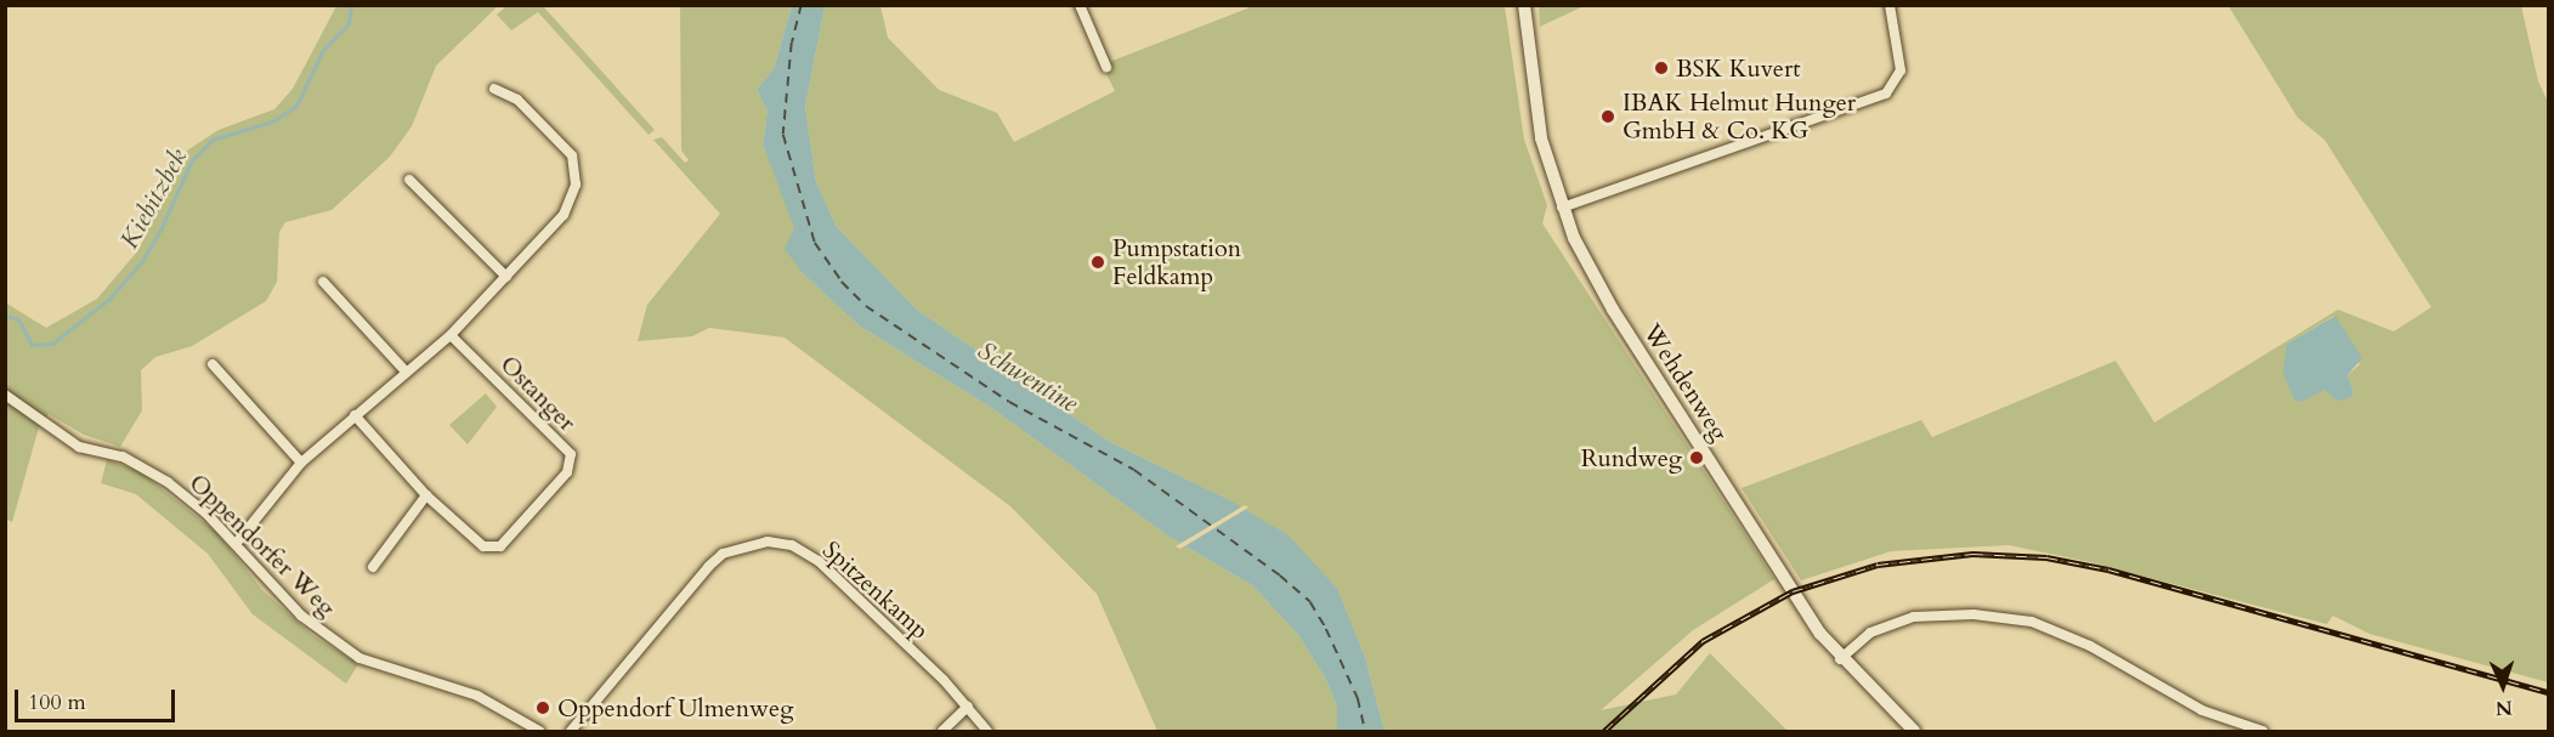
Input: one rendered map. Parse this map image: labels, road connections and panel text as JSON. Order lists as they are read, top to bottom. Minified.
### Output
{"streets":{"main road":["Wehdenweg"],"street":["Ostanger","Oppendorfer Weg","Spitzenkamp"]},"water":["Kiebitzbek","Schwentine"],"places":["BSK Kuvert","IBAK Helmut Hunger GmbH & Co. KG","Pumpstation Feldkamp","Rundweg","Oppendorf Ulmenweg"],"scale_bar":"100 m","north":"bottom"}
